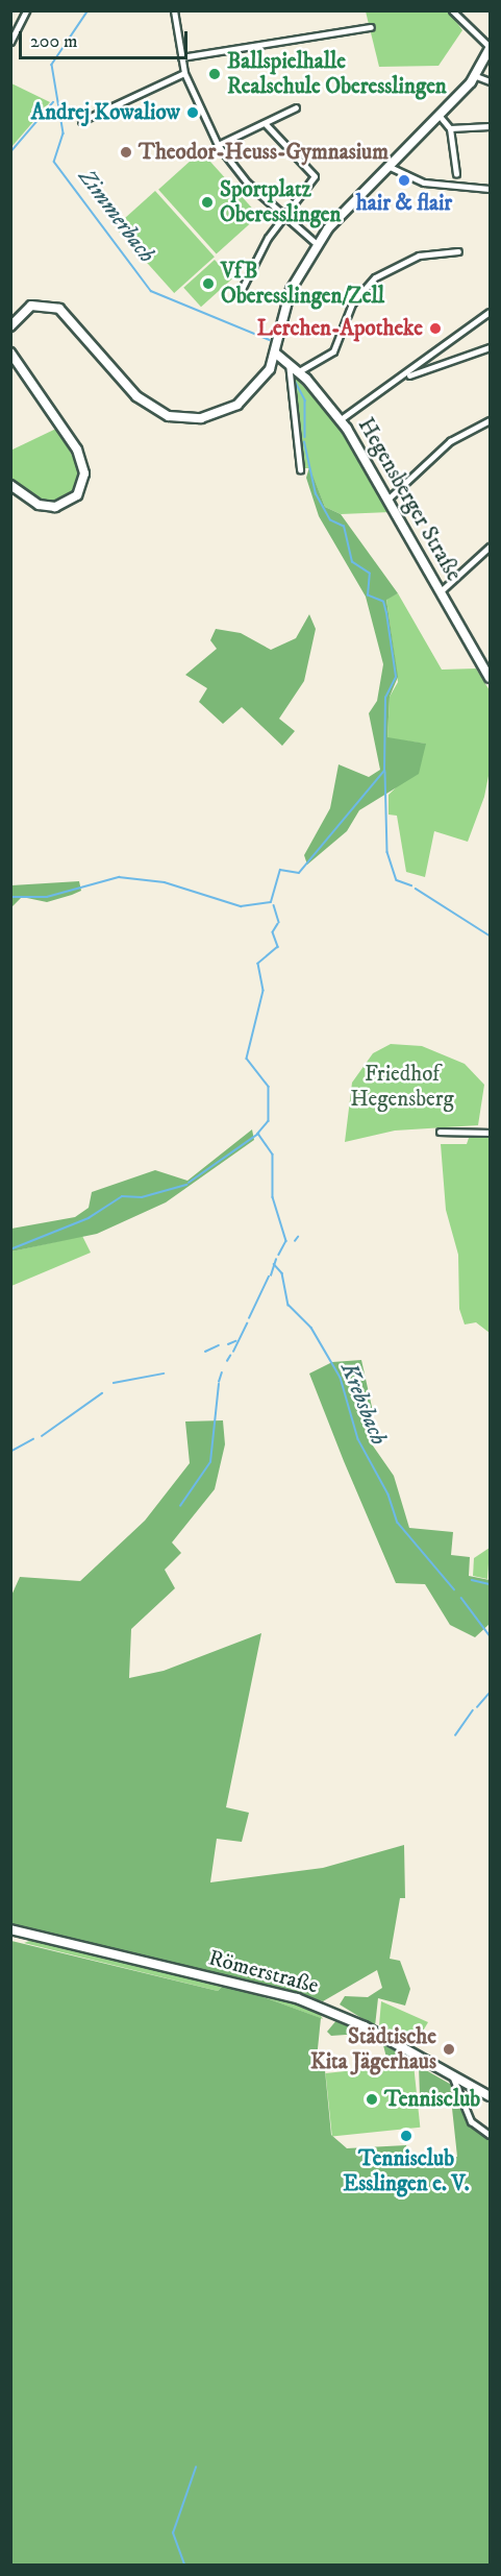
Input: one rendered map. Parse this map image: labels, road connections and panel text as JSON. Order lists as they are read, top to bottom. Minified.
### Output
{"streets":{"main road":["Hegensberger Straße","Römerstraße"]},"water":["Zimmerbach","Krebsbach"],"parks":["Friedhof Hegensberg"],"places":["Ballspielhalle Realschule Oberesslingen","Andrej Kowaliow","Theodor-Heuss-Gymnasium","hair & flair","Sportplatz Oberesslingen","VfB Oberesslingen/Zell","Lerchen-Apotheke","Städtische Kita Jägerhaus","Tennisclub","Tennisclub Esslingen e. V."],"scale_bar":"200 m"}
